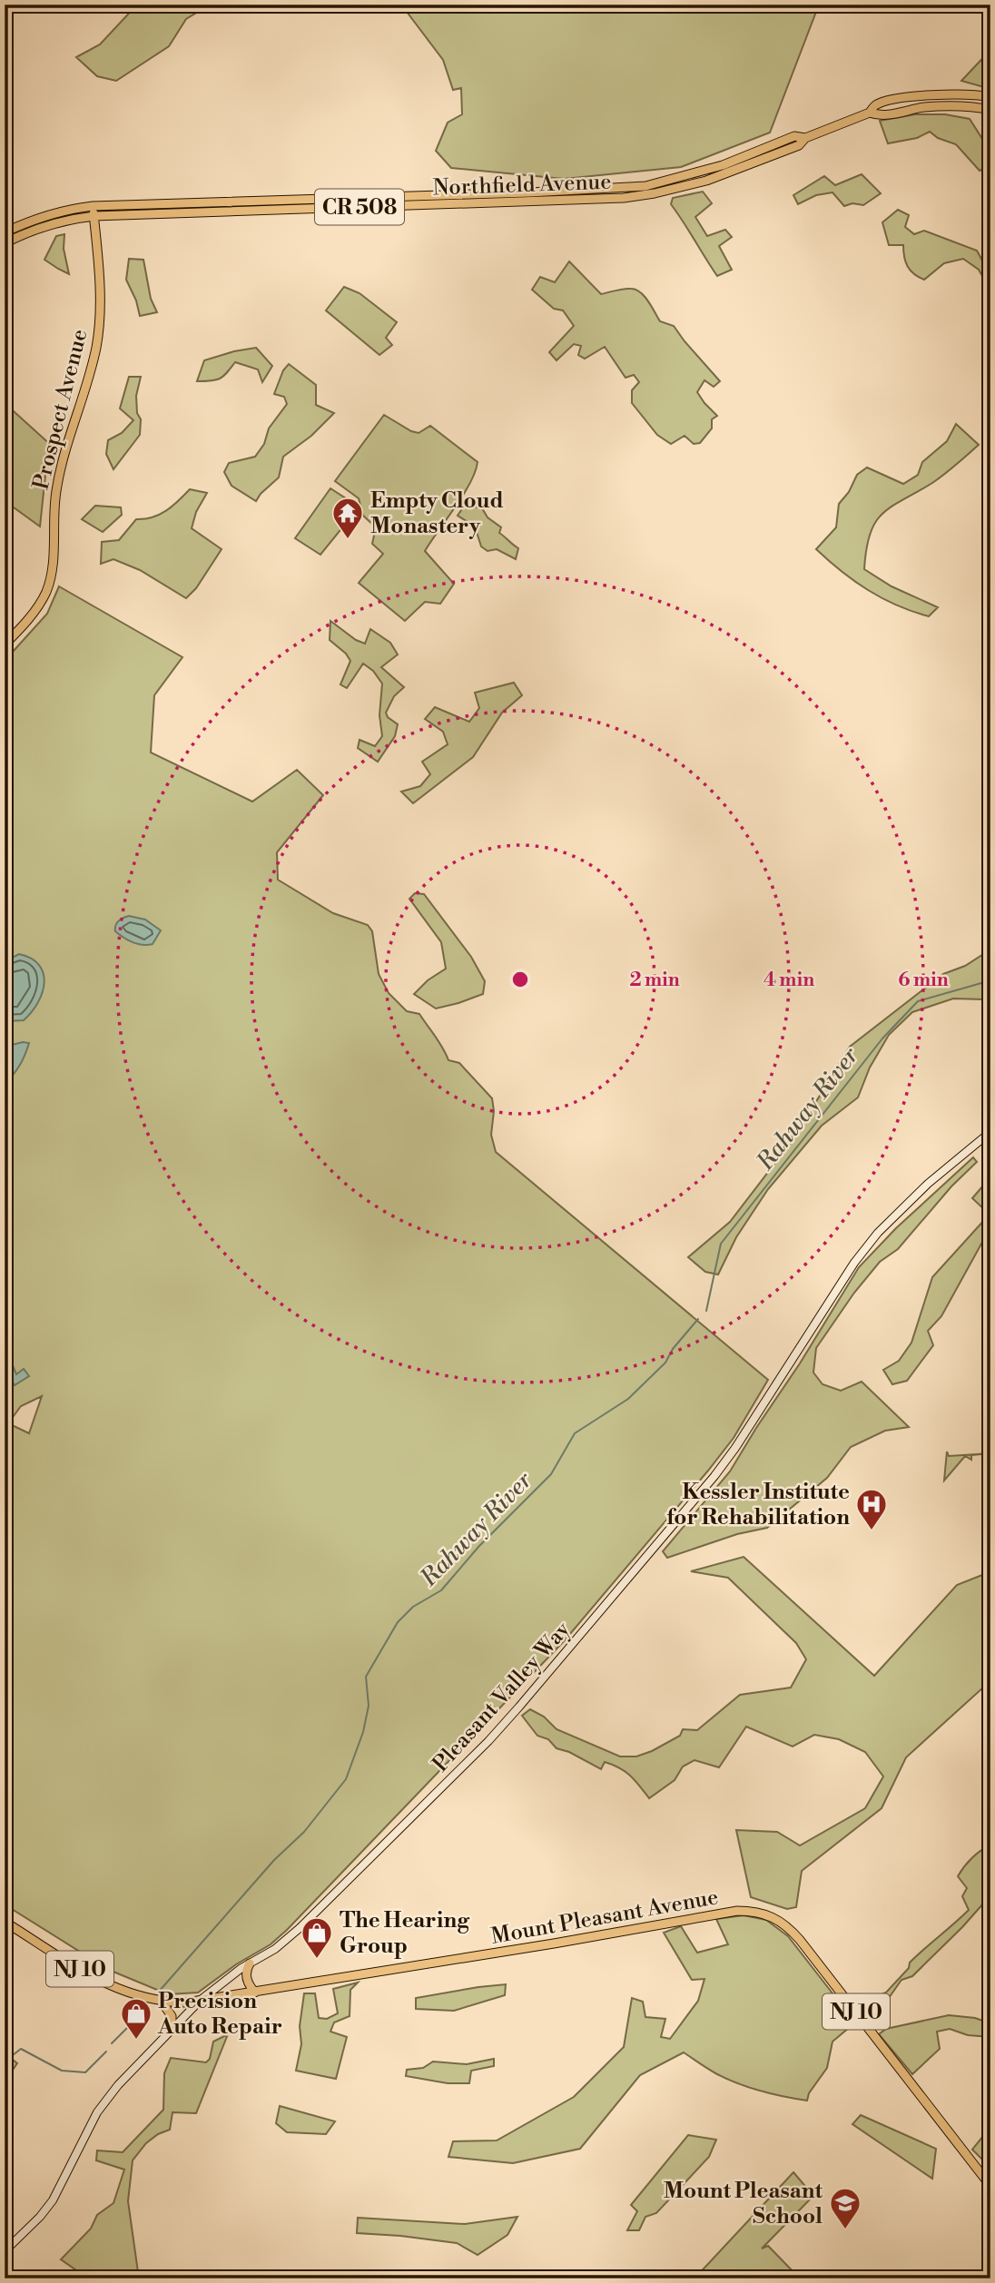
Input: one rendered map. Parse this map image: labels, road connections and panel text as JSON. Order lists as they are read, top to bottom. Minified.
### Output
{"streets":{"main road":["Northfield Avenue","CR 508","Prospect Avenue","Pleasant Valley Way","Mount Pleasant Avenue","NJ 10"]},"crossings":[["Northfield Avenue","Prospect Avenue"],["Pleasant Valley Way","Mount Pleasant Avenue"]],"water":["Rahway River"],"places":{"temple":["Empty Cloud Monastery"],"hospital":["Kessler Institute for Rehabilitation"],"shop":["The Hearing Group","Precision Auto Repair"],"school or university":["Mount Pleasant School"]},"rings":["2 min","4 min","6 min"]}
